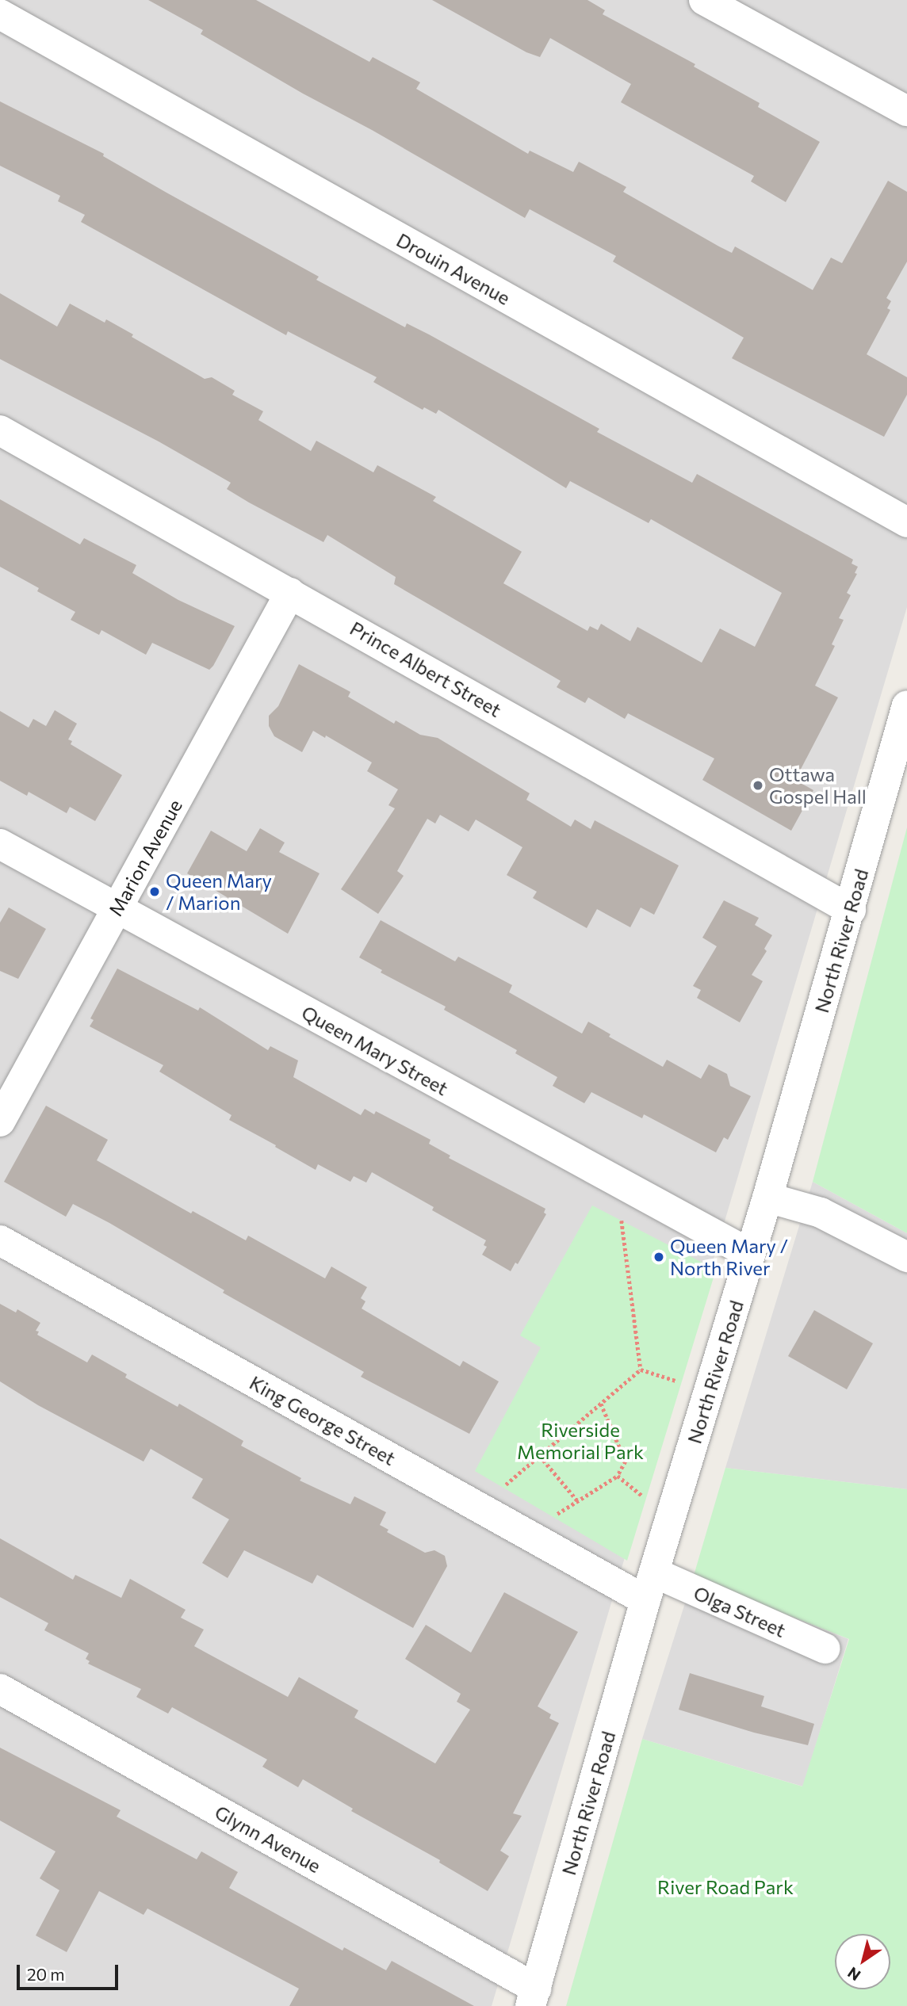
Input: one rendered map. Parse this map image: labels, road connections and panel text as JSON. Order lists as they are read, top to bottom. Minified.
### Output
{"streets":{"street":["Drouin Avenue","Prince Albert Street","Marion Avenue","North River Road","Queen Mary Street","King George Street","Olga Street","Glynn Avenue"]},"crossings":[["Prince Albert Street","Marion Avenue"],["Prince Albert Street","North River Road"],["Marion Avenue","Queen Mary Street"],["North River Road","Queen Mary Street"],["North River Road","King George Street"],["North River Road","Olga Street"],["North River Road","Glynn Avenue"],["King George Street","Olga Street"]],"parks":["Riverside Memorial Park","River Road Park"],"places":["Ottawa Gospel Hall","Queen Mary / Marion","Queen Mary / North River"],"scale_bar":"20 m","north":"bottom left"}
